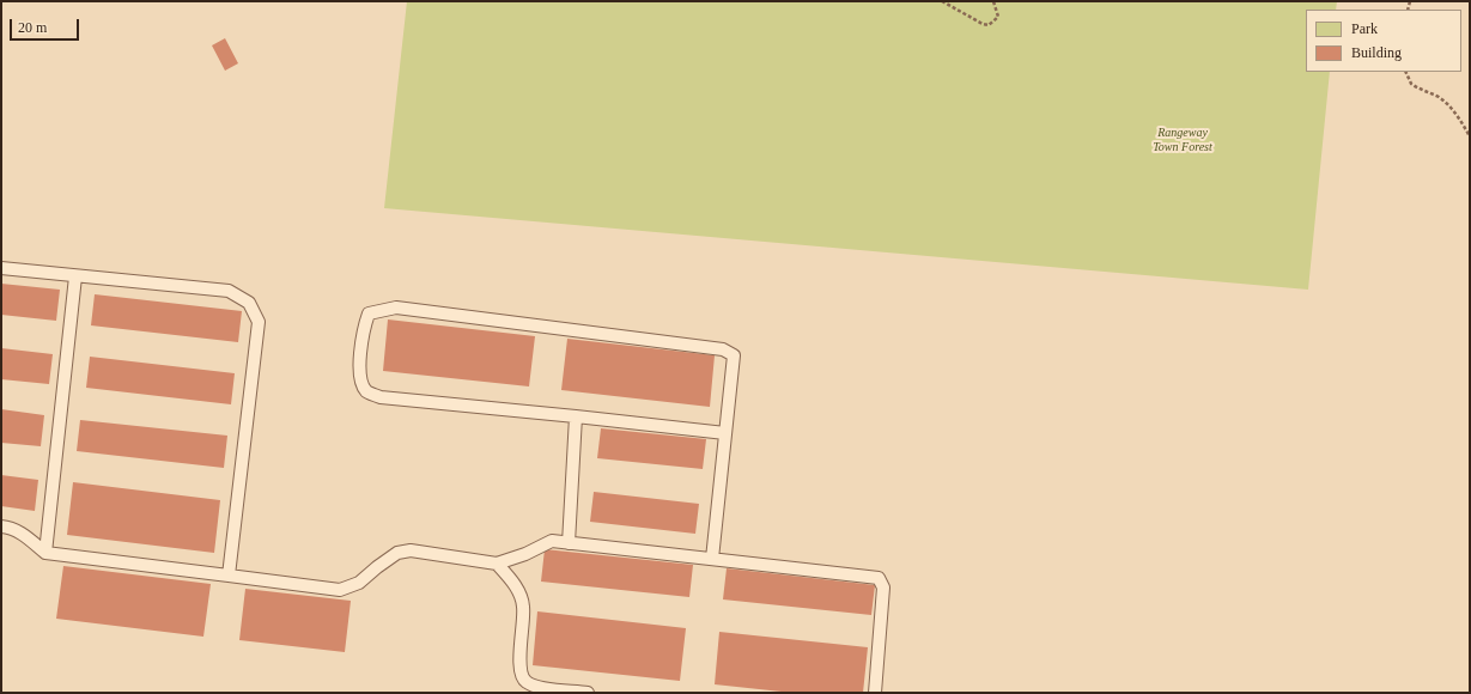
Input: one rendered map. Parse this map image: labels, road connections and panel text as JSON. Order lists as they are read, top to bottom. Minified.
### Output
{"parks":["Rangeway Town Forest"],"legend":["Park","Building"],"scale_bar":"20 m"}
